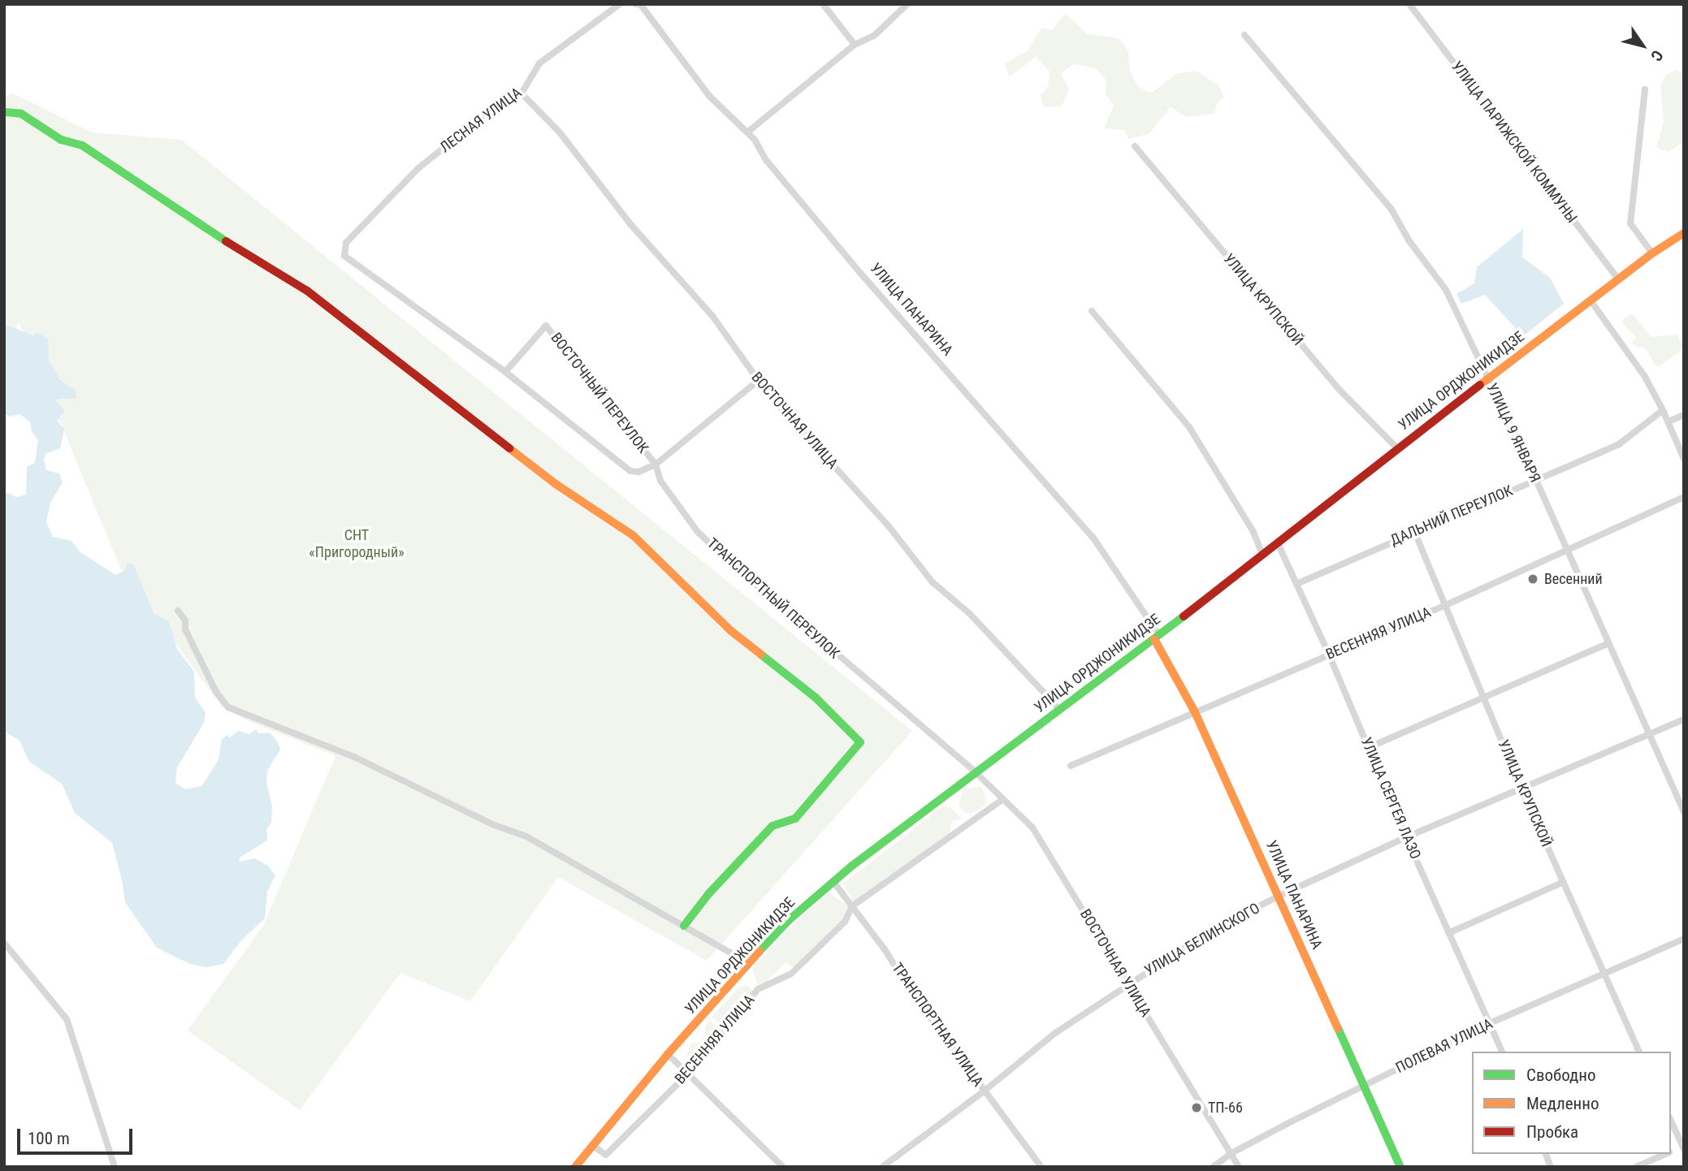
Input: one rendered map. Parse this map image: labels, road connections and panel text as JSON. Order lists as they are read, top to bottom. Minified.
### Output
{"streets":{"street":["ЛЕСНАЯ УЛИЦА","УЛИЦА ПАРИЖСКОЙ КОММУНЫ","УЛИЦА КРУПСКОЙ","УЛИЦА ПАНАРИНА","УЛИЦА ОРДЖОНИКИДЗЕ","ВОСТОЧНЫЙ ПЕРЕУЛОК","ВОСТОЧНАЯ УЛИЦА","УЛИЦА 9 ЯНВАРЯ","ДАЛЬНИЙ ПЕРЕУЛОК","ТРАНСПОРТНЫЙ ПЕРЕУЛОК","ВЕСЕННЯЯ УЛИЦА","УЛИЦА СЕРГЕЯ ЛАЗО","УЛИЦА БЕЛИНСКОГО","ТРАНСПОРТНАЯ УЛИЦА","ПОЛЕВАЯ УЛИЦА"]},"crossings":[["ЛЕСНАЯ УЛИЦА","ВОСТОЧНЫЙ ПЕРЕУЛОК"],["ЛЕСНАЯ УЛИЦА","ВОСТОЧНАЯ УЛИЦА"],["УЛИЦА ПАРИЖСКОЙ КОММУНЫ","УЛИЦА ОРДЖОНИКИДЗЕ"],["УЛИЦА КРУПСКОЙ","УЛИЦА ОРДЖОНИКИДЗЕ"],["УЛИЦА КРУПСКОЙ","ДАЛЬНИЙ ПЕРЕУЛОК"],["УЛИЦА КРУПСКОЙ","ВЕСЕННЯЯ УЛИЦА"],["УЛИЦА КРУПСКОЙ","УЛИЦА БЕЛИНСКОГО"],["УЛИЦА КРУПСКОЙ","ПОЛЕВАЯ УЛИЦА"],["УЛИЦА ПАНАРИНА","УЛИЦА ОРДЖОНИКИДЗЕ"],["УЛИЦА ПАНАРИНА","ВЕСЕННЯЯ УЛИЦА"],["УЛИЦА ПАНАРИНА","УЛИЦА БЕЛИНСКОГО"],["УЛИЦА ПАНАРИНА","ПОЛЕВАЯ УЛИЦА"],["УЛИЦА ОРДЖОНИКИДЗЕ","ВОСТОЧНАЯ УЛИЦА"],["УЛИЦА ОРДЖОНИКИДЗЕ","УЛИЦА 9 ЯНВАРЯ"],["УЛИЦА ОРДЖОНИКИДЗЕ","ТРАНСПОРТНЫЙ ПЕРЕУЛОК"],["УЛИЦА ОРДЖОНИКИДЗЕ","ВЕСЕННЯЯ УЛИЦА"],["УЛИЦА ОРДЖОНИКИДЗЕ","УЛИЦА СЕРГЕЯ ЛАЗО"],["УЛИЦА ОРДЖОНИКИДЗЕ","ТРАНСПОРТНАЯ УЛИЦА"],["ВОСТОЧНЫЙ ПЕРЕУЛОК","ВОСТОЧНАЯ УЛИЦА"],["ВОСТОЧНЫЙ ПЕРЕУЛОК","ТРАНСПОРТНЫЙ ПЕРЕУЛОК"],["ВОСТОЧНАЯ УЛИЦА","ТРАНСПОРТНЫЙ ПЕРЕУЛОК"],["ВОСТОЧНАЯ УЛИЦА","ВЕСЕННЯЯ УЛИЦА"],["ВОСТОЧНАЯ УЛИЦА","УЛИЦА БЕЛИНСКОГО"],["ВОСТОЧНАЯ УЛИЦА","ПОЛЕВАЯ УЛИЦА"],["УЛИЦА 9 ЯНВАРЯ","ДАЛЬНИЙ ПЕРЕУЛОК"],["УЛИЦА 9 ЯНВАРЯ","ВЕСЕННЯЯ УЛИЦА"],["УЛИЦА 9 ЯНВАРЯ","УЛИЦА БЕЛИНСКОГО"],["ДАЛЬНИЙ ПЕРЕУЛОК","УЛИЦА СЕРГЕЯ ЛАЗО"],["ВЕСЕННЯЯ УЛИЦА","УЛИЦА СЕРГЕЯ ЛАЗО"],["ВЕСЕННЯЯ УЛИЦА","ТРАНСПОРТНАЯ УЛИЦА"],["УЛИЦА СЕРГЕЯ ЛАЗО","УЛИЦА БЕЛИНСКОГО"],["УЛИЦА СЕРГЕЯ ЛАЗО","ПОЛЕВАЯ УЛИЦА"],["УЛИЦА БЕЛИНСКОГО","ТРАНСПОРТНАЯ УЛИЦА"]],"parks":["СНТ «Пригородный»"],"places":["Весенний","ТП-66"],"legend":["Свободно","Медленно","Пробка"],"scale_bar":"100 m","north":"bottom right"}
